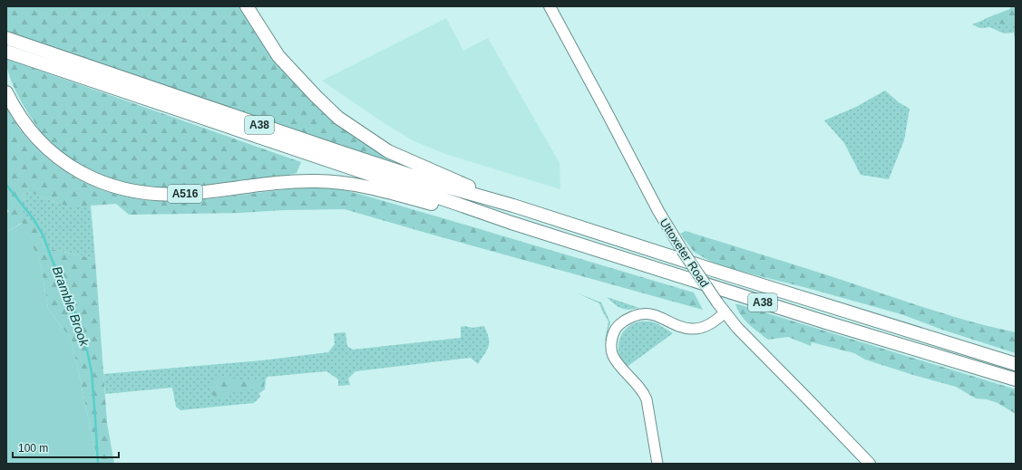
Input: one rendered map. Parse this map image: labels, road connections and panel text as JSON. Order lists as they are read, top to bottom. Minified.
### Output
{"streets":{"highway":["A38","A516"],"main road":["Uttoxeter Road"]},"crossings":[["A38","A516"]],"water":["Bramble Brook"],"scale_bar":"100 m"}
